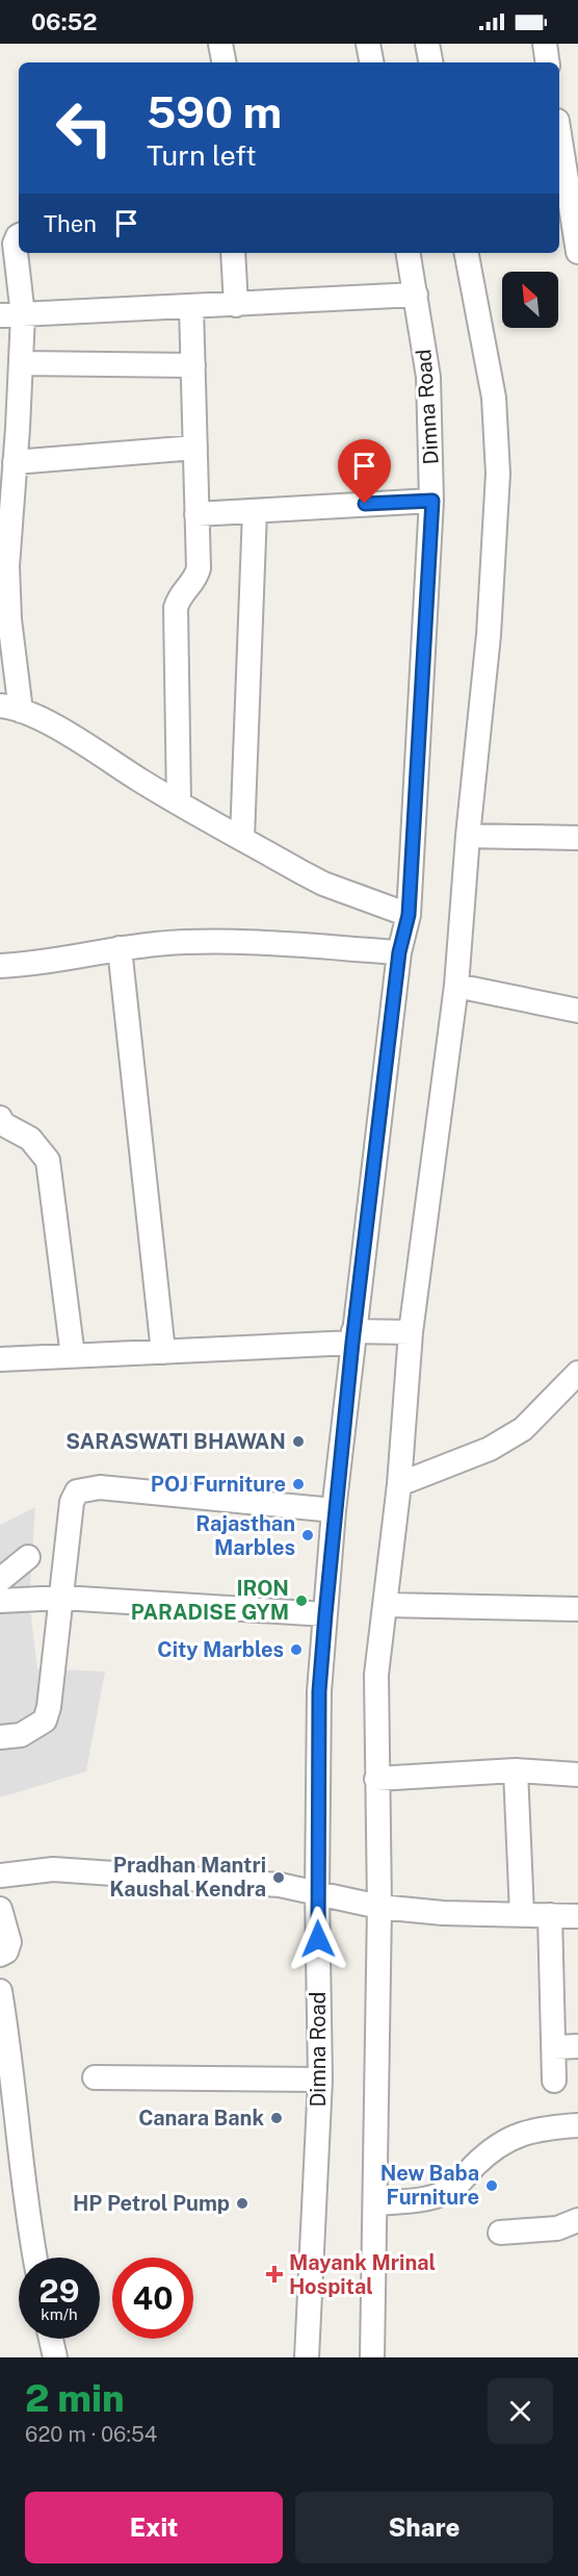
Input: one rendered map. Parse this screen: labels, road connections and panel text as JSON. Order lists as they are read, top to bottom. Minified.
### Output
{"streets":{"street":["Dimna Road"]},"places":{"other":["SARASWATI BHAWAN","POJ Furniture","Rajasthan Marbles","IRON PARADISE GYM","City Marbles","Pradhan Mantri Kaushal Kendra","Canara Bank","New Baba Furniture","HP Petrol Pump"],"health":["Mayank Mrinal Hospital"]},"north":"top left","page":{"status":"06:52","turn":["590 m","Turn left"],"then":"Then","speed":"29 km/h","limit":"40","heading":["2 min","620 m · 06:54"],"buttons":["Exit","Share"]}}
